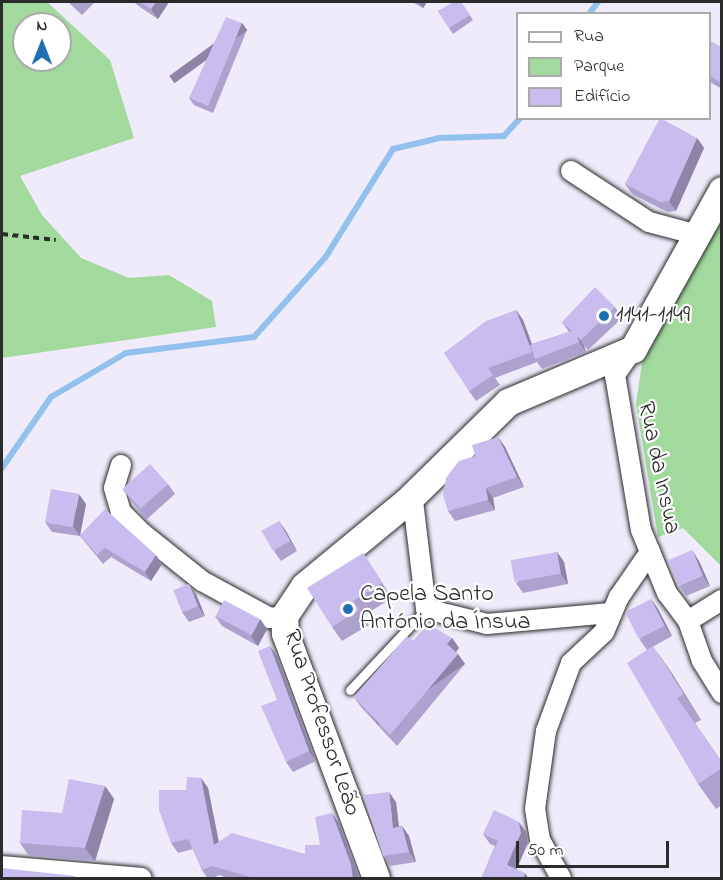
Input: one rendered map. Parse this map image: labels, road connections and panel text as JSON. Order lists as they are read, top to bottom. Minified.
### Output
{"streets":{"street":["Rua da Insua","Rua Professor Leão"]},"crossings":[["Rua da Insua","Rua Professor Leão"]],"places":["1141-1149","Capela Santo António da Ínsua"],"legend":["Rua","Parque","Edifício"],"scale_bar":"50 m","north":"top"}
